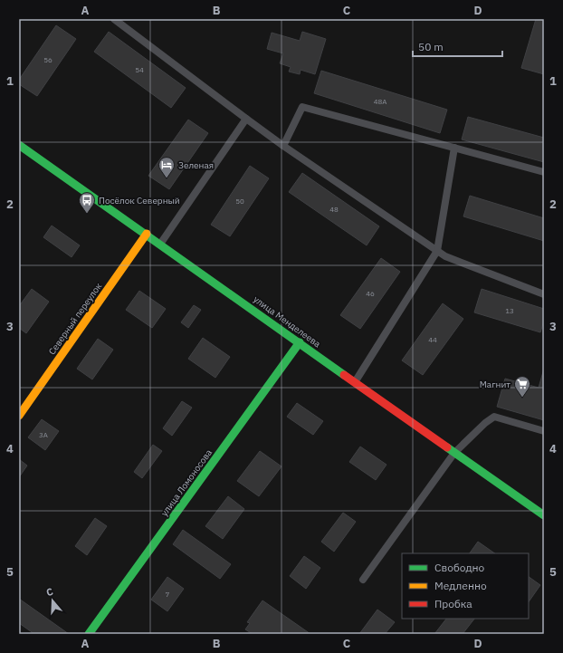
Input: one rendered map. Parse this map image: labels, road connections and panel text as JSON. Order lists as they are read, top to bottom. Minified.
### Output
{"streets":{"main road":["Северный переулок","улица Менделеева","улица Ломоносова"]},"crossings":[["Северный переулок","улица Менделеева"],["улица Менделеева","улица Ломоносова"]],"places":{"hotel":["Зеленая"],"bus stop":["Посёлок Северный"],"supermarket":["Магнит"]},"house_numbers":["56","54","48А","50","48","46","13","44","3А","7"],"legend":["Свободно","Медленно","Пробка"],"scale_bar":"50 m","north":"top","grid":{"columns":["A","B","C","D"],"rows":["1","2","3","4","5"]}}
